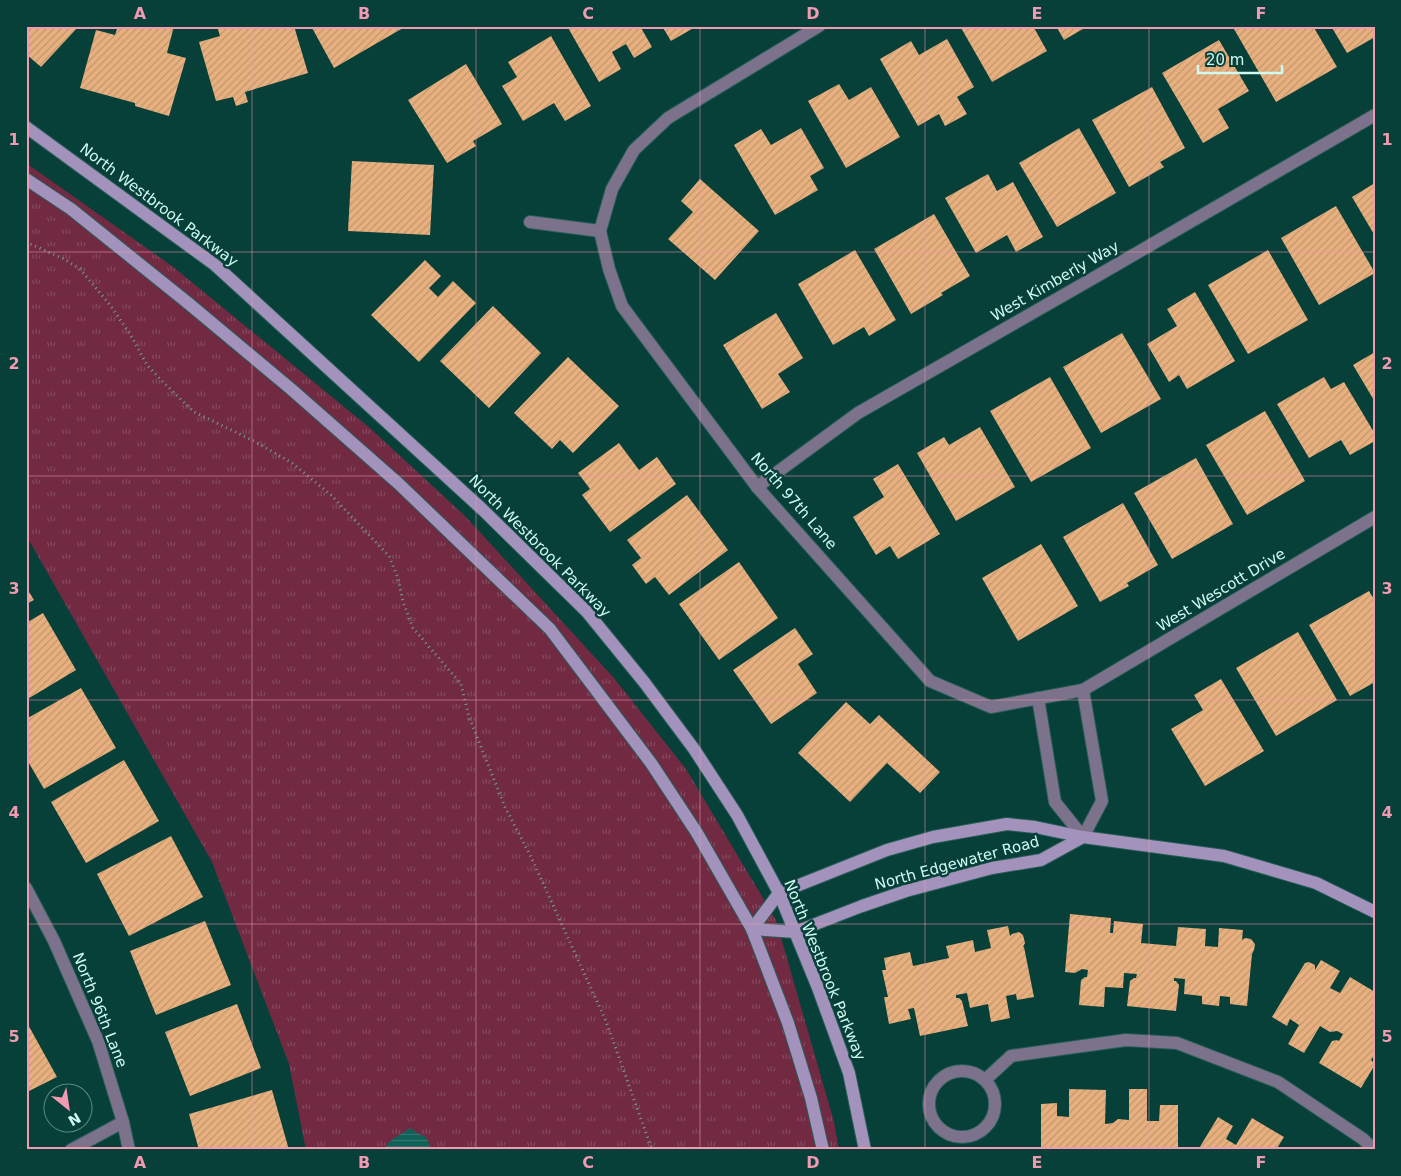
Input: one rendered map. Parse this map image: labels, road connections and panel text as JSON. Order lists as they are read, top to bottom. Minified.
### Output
{"streets":{"street":["North Westbrook Parkway","West Kimberly Way","North 97th Lane","West Wescott Drive","North Edgewater Road","North 96th Lane"]},"crossings":[["North Westbrook Parkway","North Edgewater Road"],["West Kimberly Way","North 97th Lane"],["North 97th Lane","West Wescott Drive"]],"scale_bar":"20 m","north":"bottom right","grid":{"columns":["A","B","C","D","E","F"],"rows":["1","2","3","4","5"]}}
